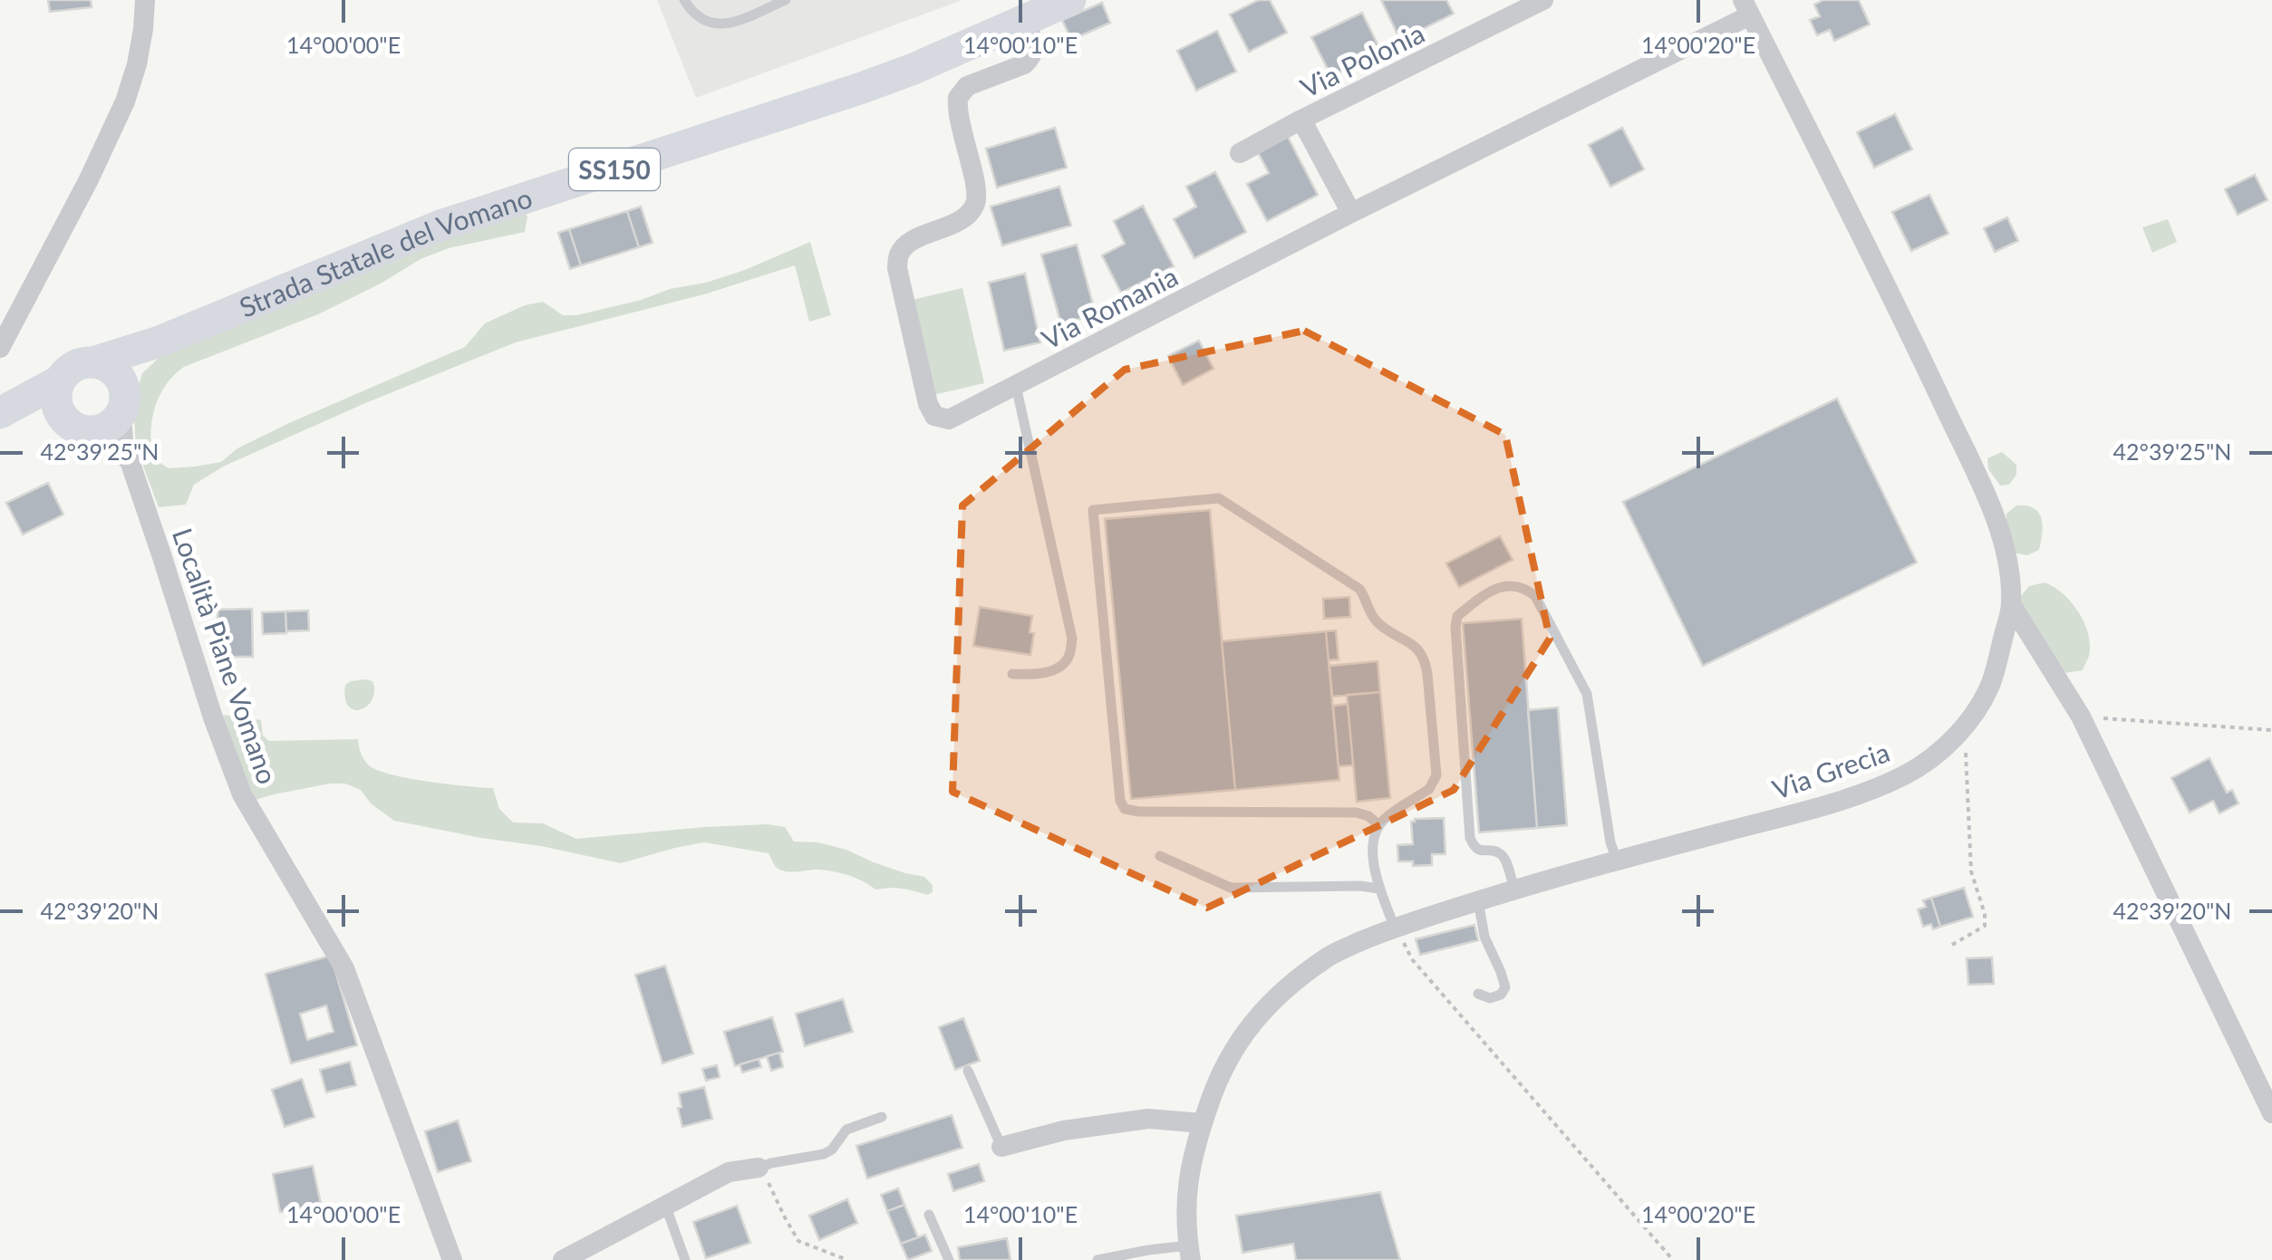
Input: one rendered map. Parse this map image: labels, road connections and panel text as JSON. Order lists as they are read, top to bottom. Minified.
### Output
{"streets":{"main road":["SS150","Strada Statale del Vomano"],"street":["Via Polonia","Via Romania","Località Piane Vomano","Via Grecia"]},"crossings":[["Via Polonia","Via Romania"],["Strada Statale del Vomano","Via Romania"],["Strada Statale del Vomano","Località Piane Vomano"],["Via Romania","Via Grecia"]],"coordinates":["14°00'00\"E","14°00'10\"E","14°00'20\"E","42°39'25\"N","42°39'20\"N"]}
